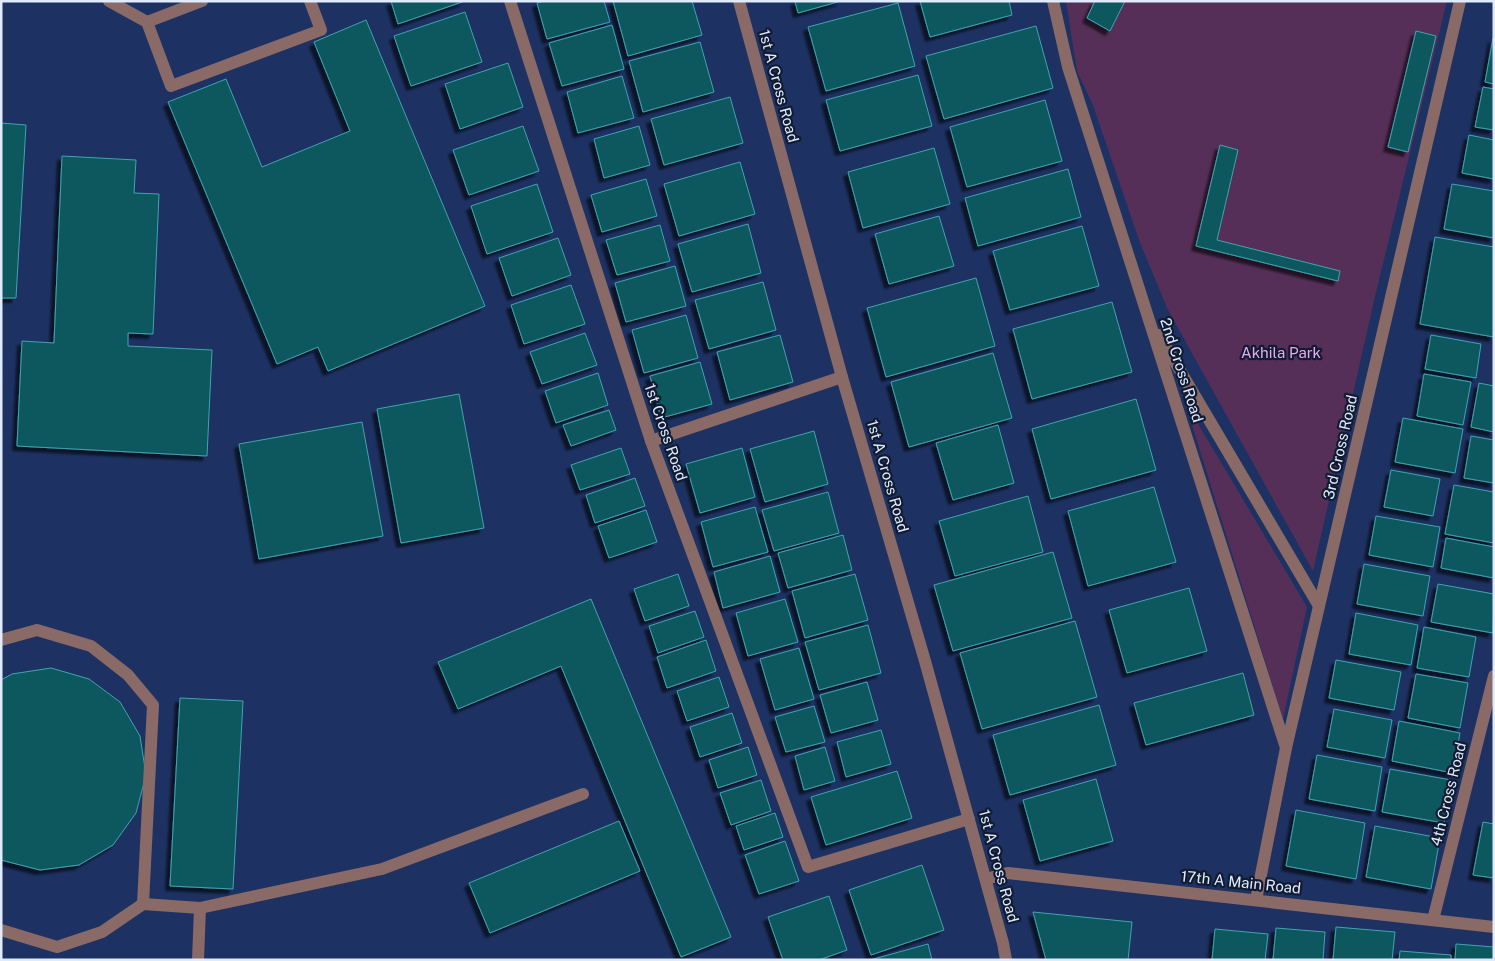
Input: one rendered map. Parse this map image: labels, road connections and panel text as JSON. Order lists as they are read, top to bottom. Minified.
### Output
{"streets":{"street":["1st A Cross Road","2nd Cross Road","1st Cross Road","3rd Cross Road","4th Cross Road","17th A Main Road"]},"crossings":[["1st A Cross Road","1st Cross Road"],["1st A Cross Road","17th A Main Road"],["2nd Cross Road","3rd Cross Road"],["3rd Cross Road","17th A Main Road"],["4th Cross Road","17th A Main Road"]],"parks":["Akhila Park"]}
